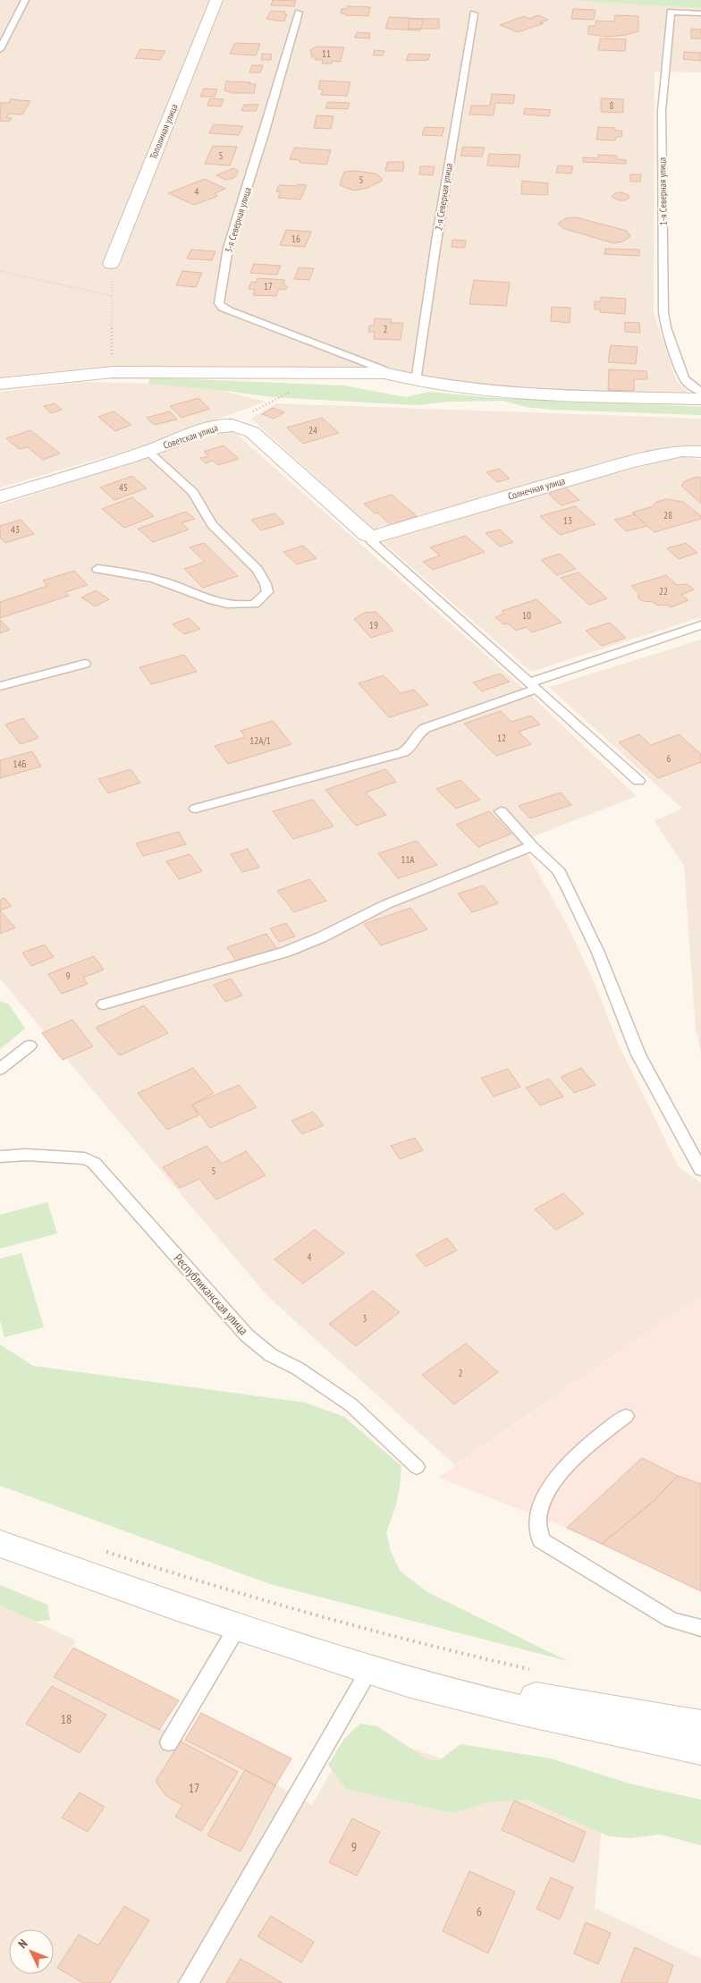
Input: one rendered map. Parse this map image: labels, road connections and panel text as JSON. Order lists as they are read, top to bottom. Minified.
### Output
{"streets":{"street":["Тополиная улица","Советская улица","Солнечная улица"],"lane":["1-я Северная улица","2-я Северная улица","3-я Северная улица","Республиканская улица"]},"crossings":[["Советская улица","Солнечная улица"]],"house_numbers":["11","8","5","5","4","16","17","2","24","45","28","13","43","22","10","19","12","12А/1","6","14Б","11А","9","5","4","3","2","18","17","9","6"],"north":"top left"}
